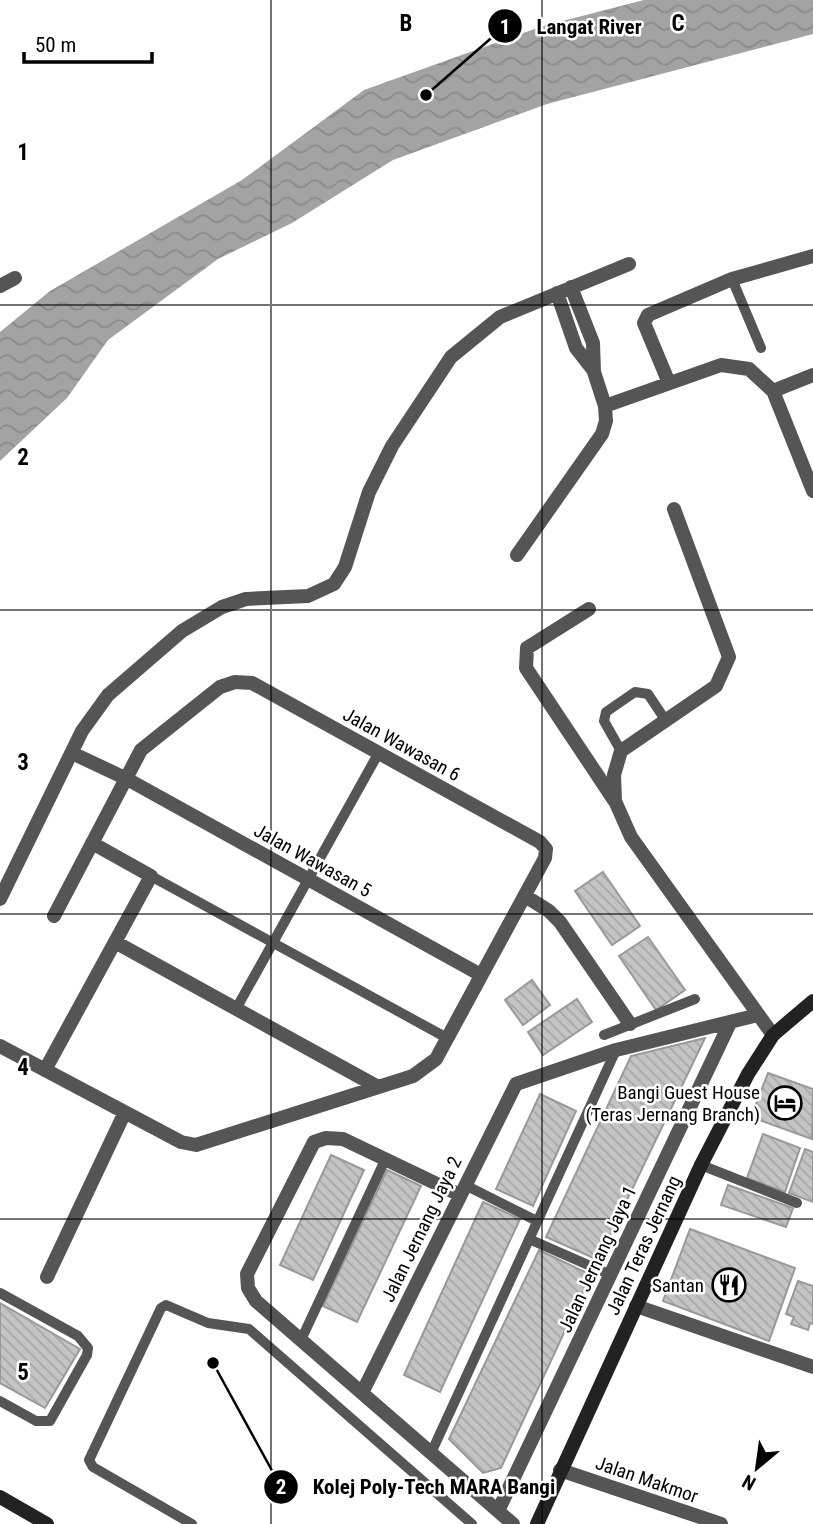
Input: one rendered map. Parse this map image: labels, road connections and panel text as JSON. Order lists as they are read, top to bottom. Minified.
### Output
{"streets":{"main road":["Jalan Teras Jernang"],"street":["Jalan Wawasan 6","Jalan Wawasan 5","Jalan Jernang Jaya 2","Jalan Jernang Jaya 1","Jalan Makmor"]},"crossings":[["Jalan Wawasan 6","Jalan Wawasan 5"],["Jalan Teras Jernang","Jalan Makmor"]],"places":{"other":["Langat River","Kolej Poly-Tech MARA Bangi"],"hotel":["Bangi Guest House (Teras Jernang Branch)"],"restaurant":["Santan"]},"scale_bar":"50 m","north":"bottom left","grid":{"columns":["B","C"],"rows":["1","2","3","4","5"]}}
